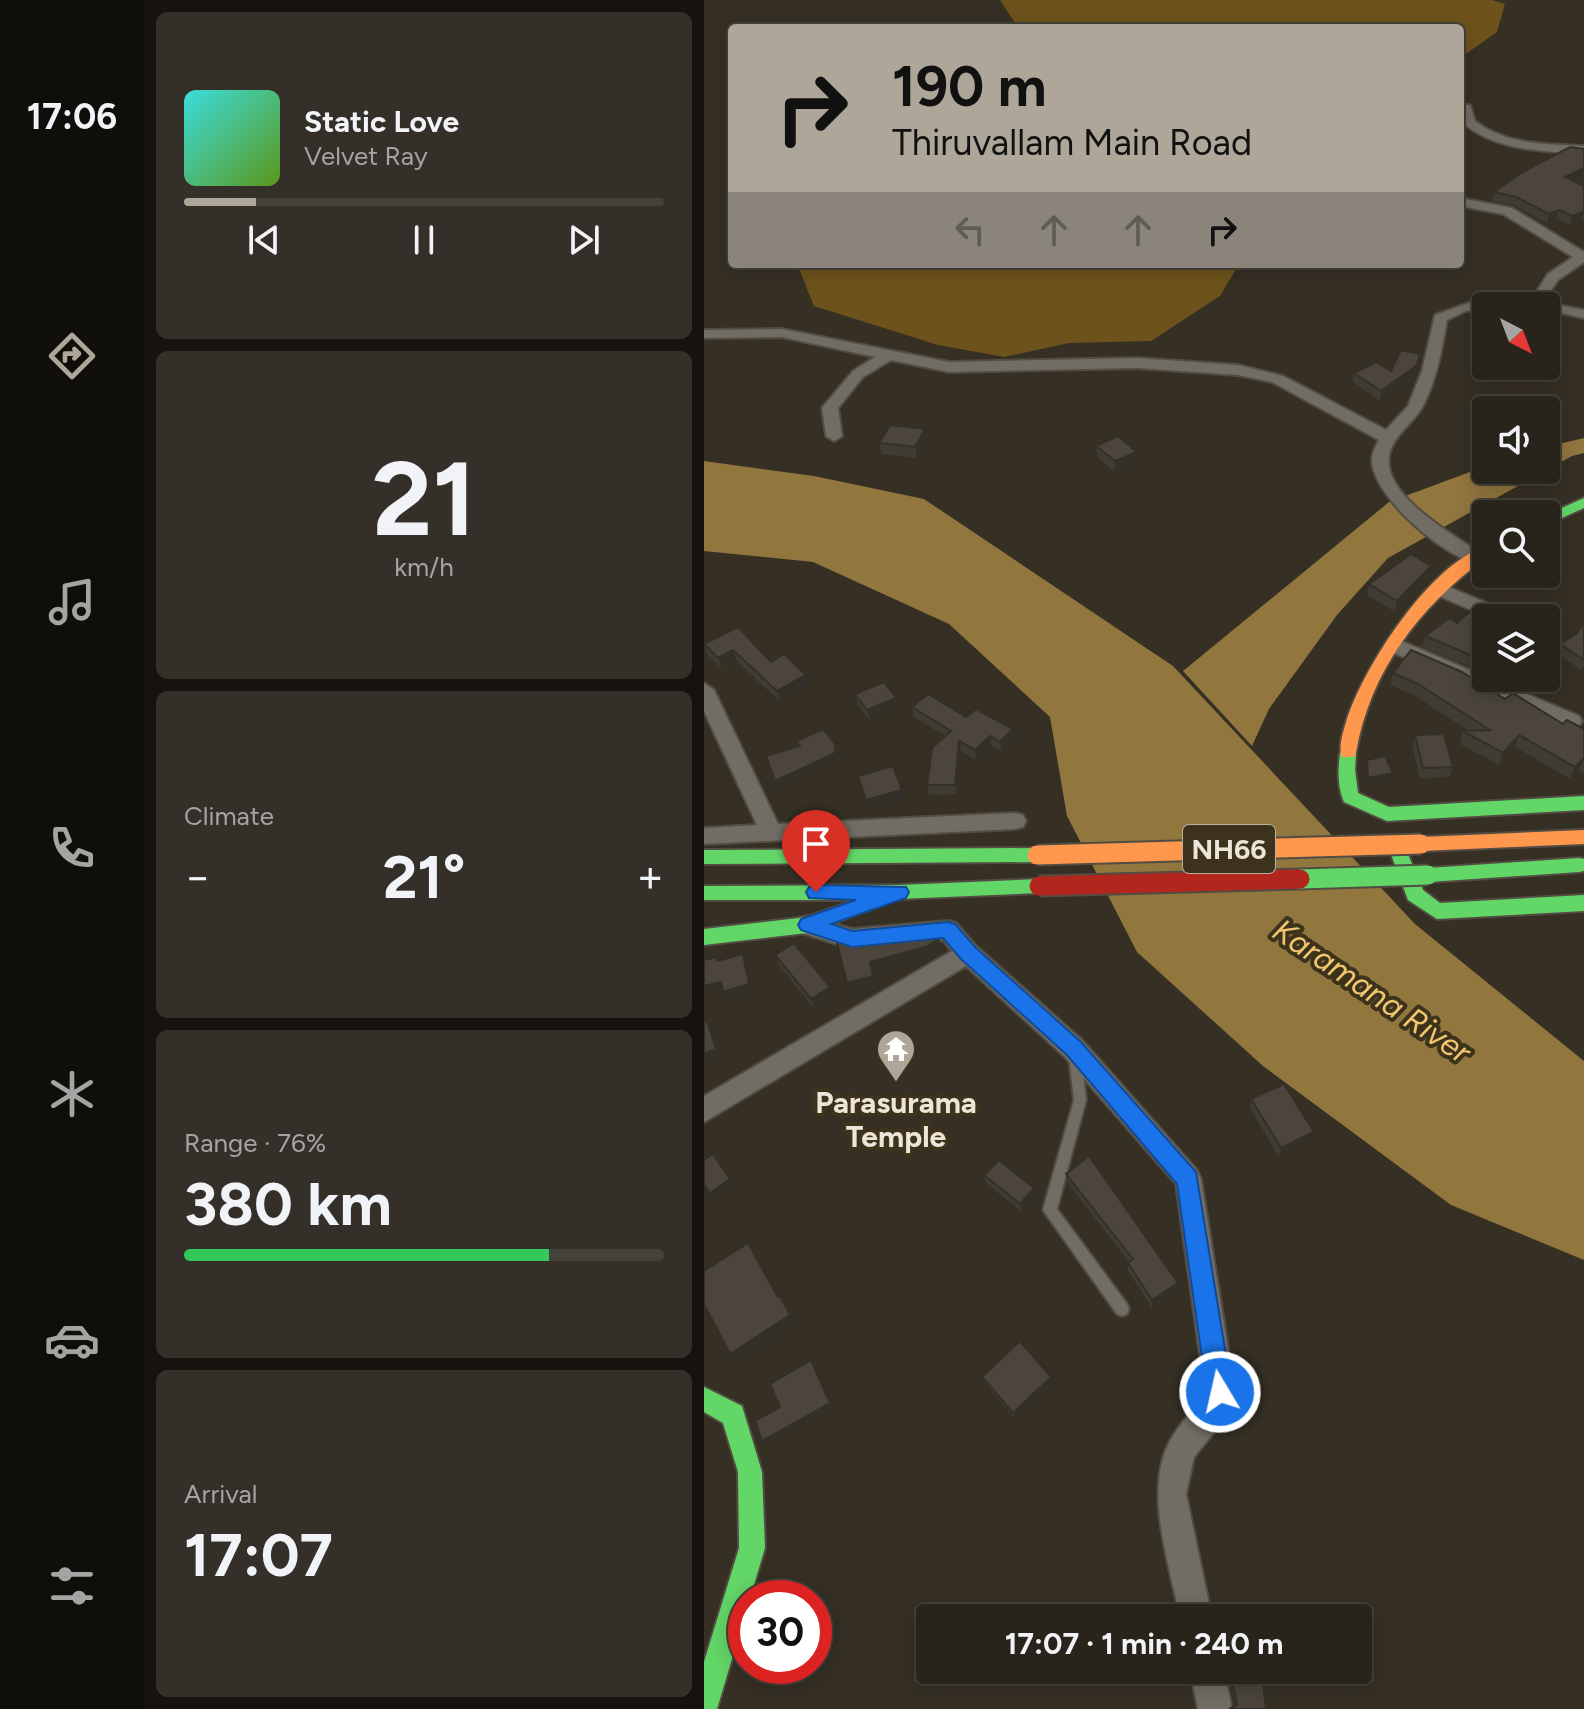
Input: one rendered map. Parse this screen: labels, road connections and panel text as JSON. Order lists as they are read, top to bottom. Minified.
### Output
{"streets":{"main road":["NH66"]},"water":["Karamana River"],"places":{"temple":["Parasurama Temple"]},"north":"bottom right","page":{"tabs":"17:06","turn":["190 m","Thiruvallam Main Road"],"song":["Static Love","Velvet Ray"],"tile":[["21","km/h"],"Climate",["Range · 76%","380 km"],["Arrival","17:07"]],"heat":["−","21°","+"],"limit":"30","trip":"17:07 · 1 min · 240 m"}}
